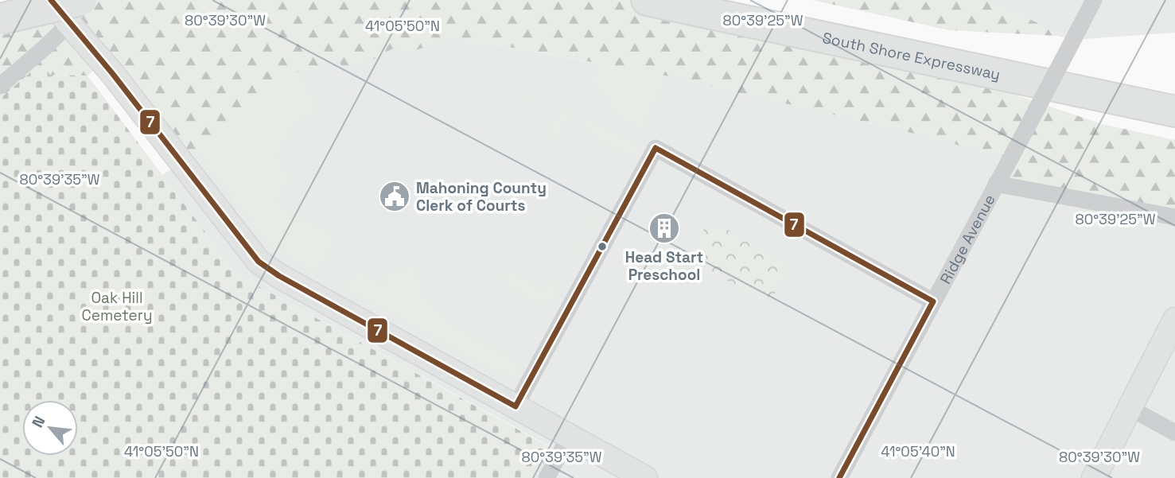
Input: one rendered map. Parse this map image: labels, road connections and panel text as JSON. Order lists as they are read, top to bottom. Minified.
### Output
{"streets":{"highway":["South Shore Expressway"],"street":["Ridge Avenue"]},"parks":["Oak Hill Cemetery"],"places":{"public building":["Mahoning County Clerk of Courts"],"building":["Head Start Preschool"]},"lines":["transit line 7"],"north":"top left","coordinates":["80°39'30\"W","80°39'25\"W","41°05'50\"N","80°39'35\"W","41°05'40\"N"]}
